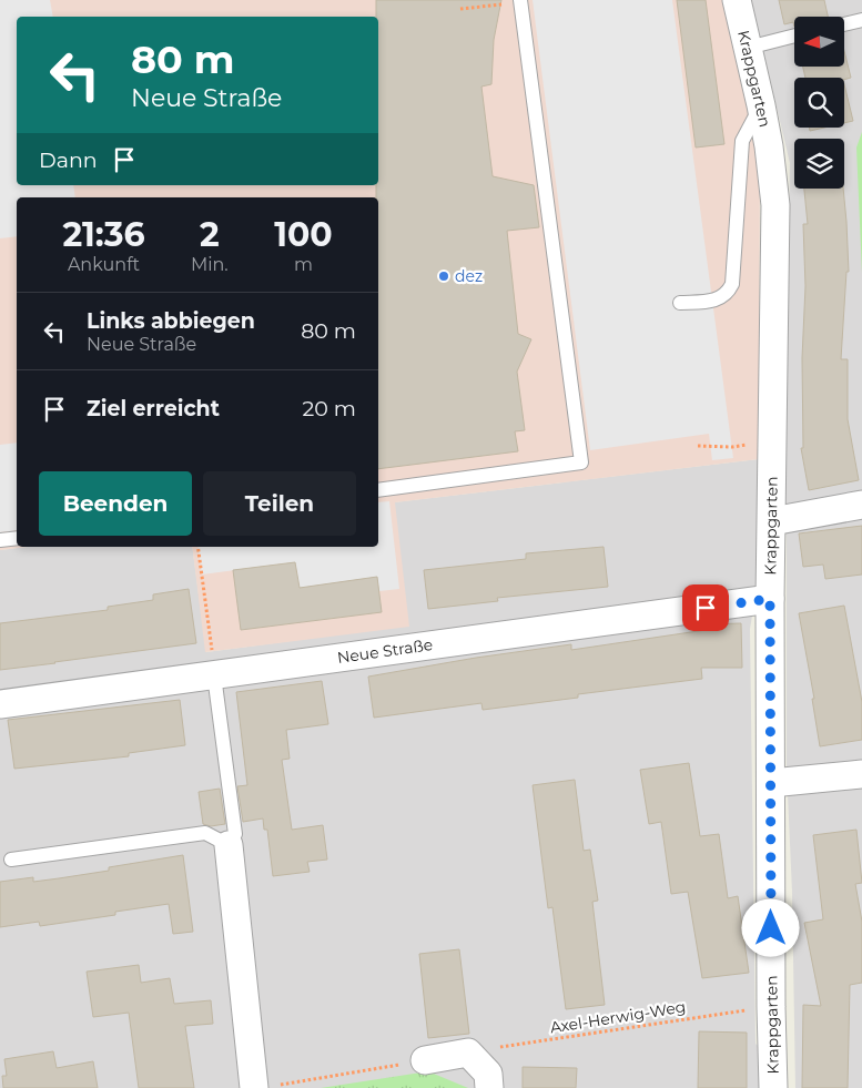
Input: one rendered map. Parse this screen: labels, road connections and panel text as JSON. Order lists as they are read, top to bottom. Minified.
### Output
{"streets":{"street":["Krappgarten","Neue Straße"],"path":["Axel-Herwig-Weg"]},"crossings":[["Krappgarten","Neue Straße"],["Krappgarten","Axel-Herwig-Weg"]],"places":["dez"],"north":"left","page":{"turn":["80 m","Neue Straße"],"then":"Dann","eta":["21:36","Ankunft","2","Min.","100","m"],"list":[{"name":"Links abbiegen","note":"Neue Straße","value":"80 m"},{"name":"Ziel erreicht","value":"20 m"}],"buttons":["Beenden","Teilen"]}}
